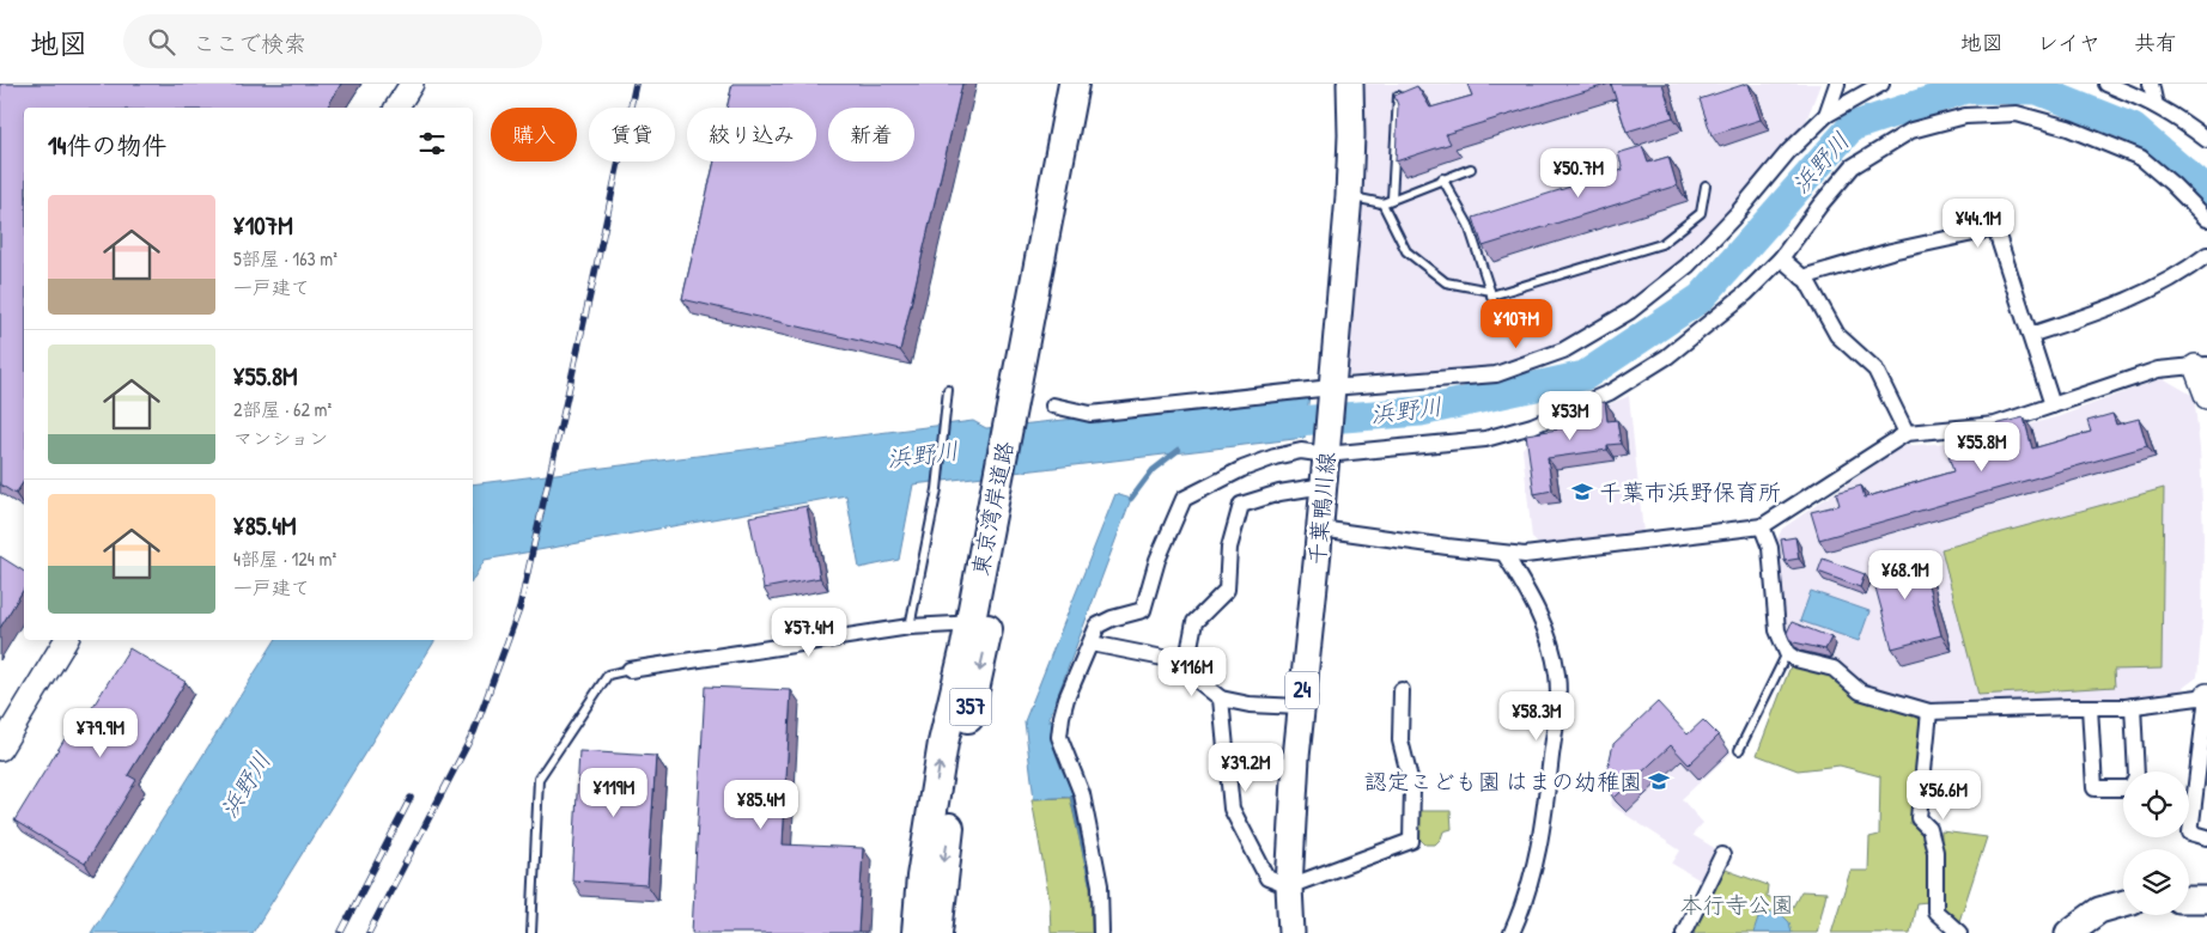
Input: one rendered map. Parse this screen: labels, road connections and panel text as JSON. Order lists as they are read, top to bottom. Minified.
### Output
{"streets":{"highway":["東京湾岸道路","357"],"main road":["千葉鴨川線","24"]},"water":["浜野川"],"parks":["本行寺公園"],"places":{"school or university":["千葉市浜野保育所","認定こども園 はまの幼稚園"]},"page":{"header":"地図","search":"ここで検索","nav":["地図","レイヤ","共有"],"chip":["購入","賃貸","絞り込み","新着"],"heading":"14件の物件","price":["¥50.7M","¥44.1M","¥107M","¥53M","¥55.8M","¥68.1M","¥57.4M","¥116M","¥58.3M","¥79.9M","¥39.2M","¥119M","¥56.6M","¥85.4M"],"list":[{"name":"¥107M","note":"5部屋 · 163 m² · 一戸建て"},{"name":"¥55.8M","note":"2部屋 · 62 m² · マンション"},{"name":"¥85.4M","note":"4部屋 · 124 m² · 一戸建て"}]}}
